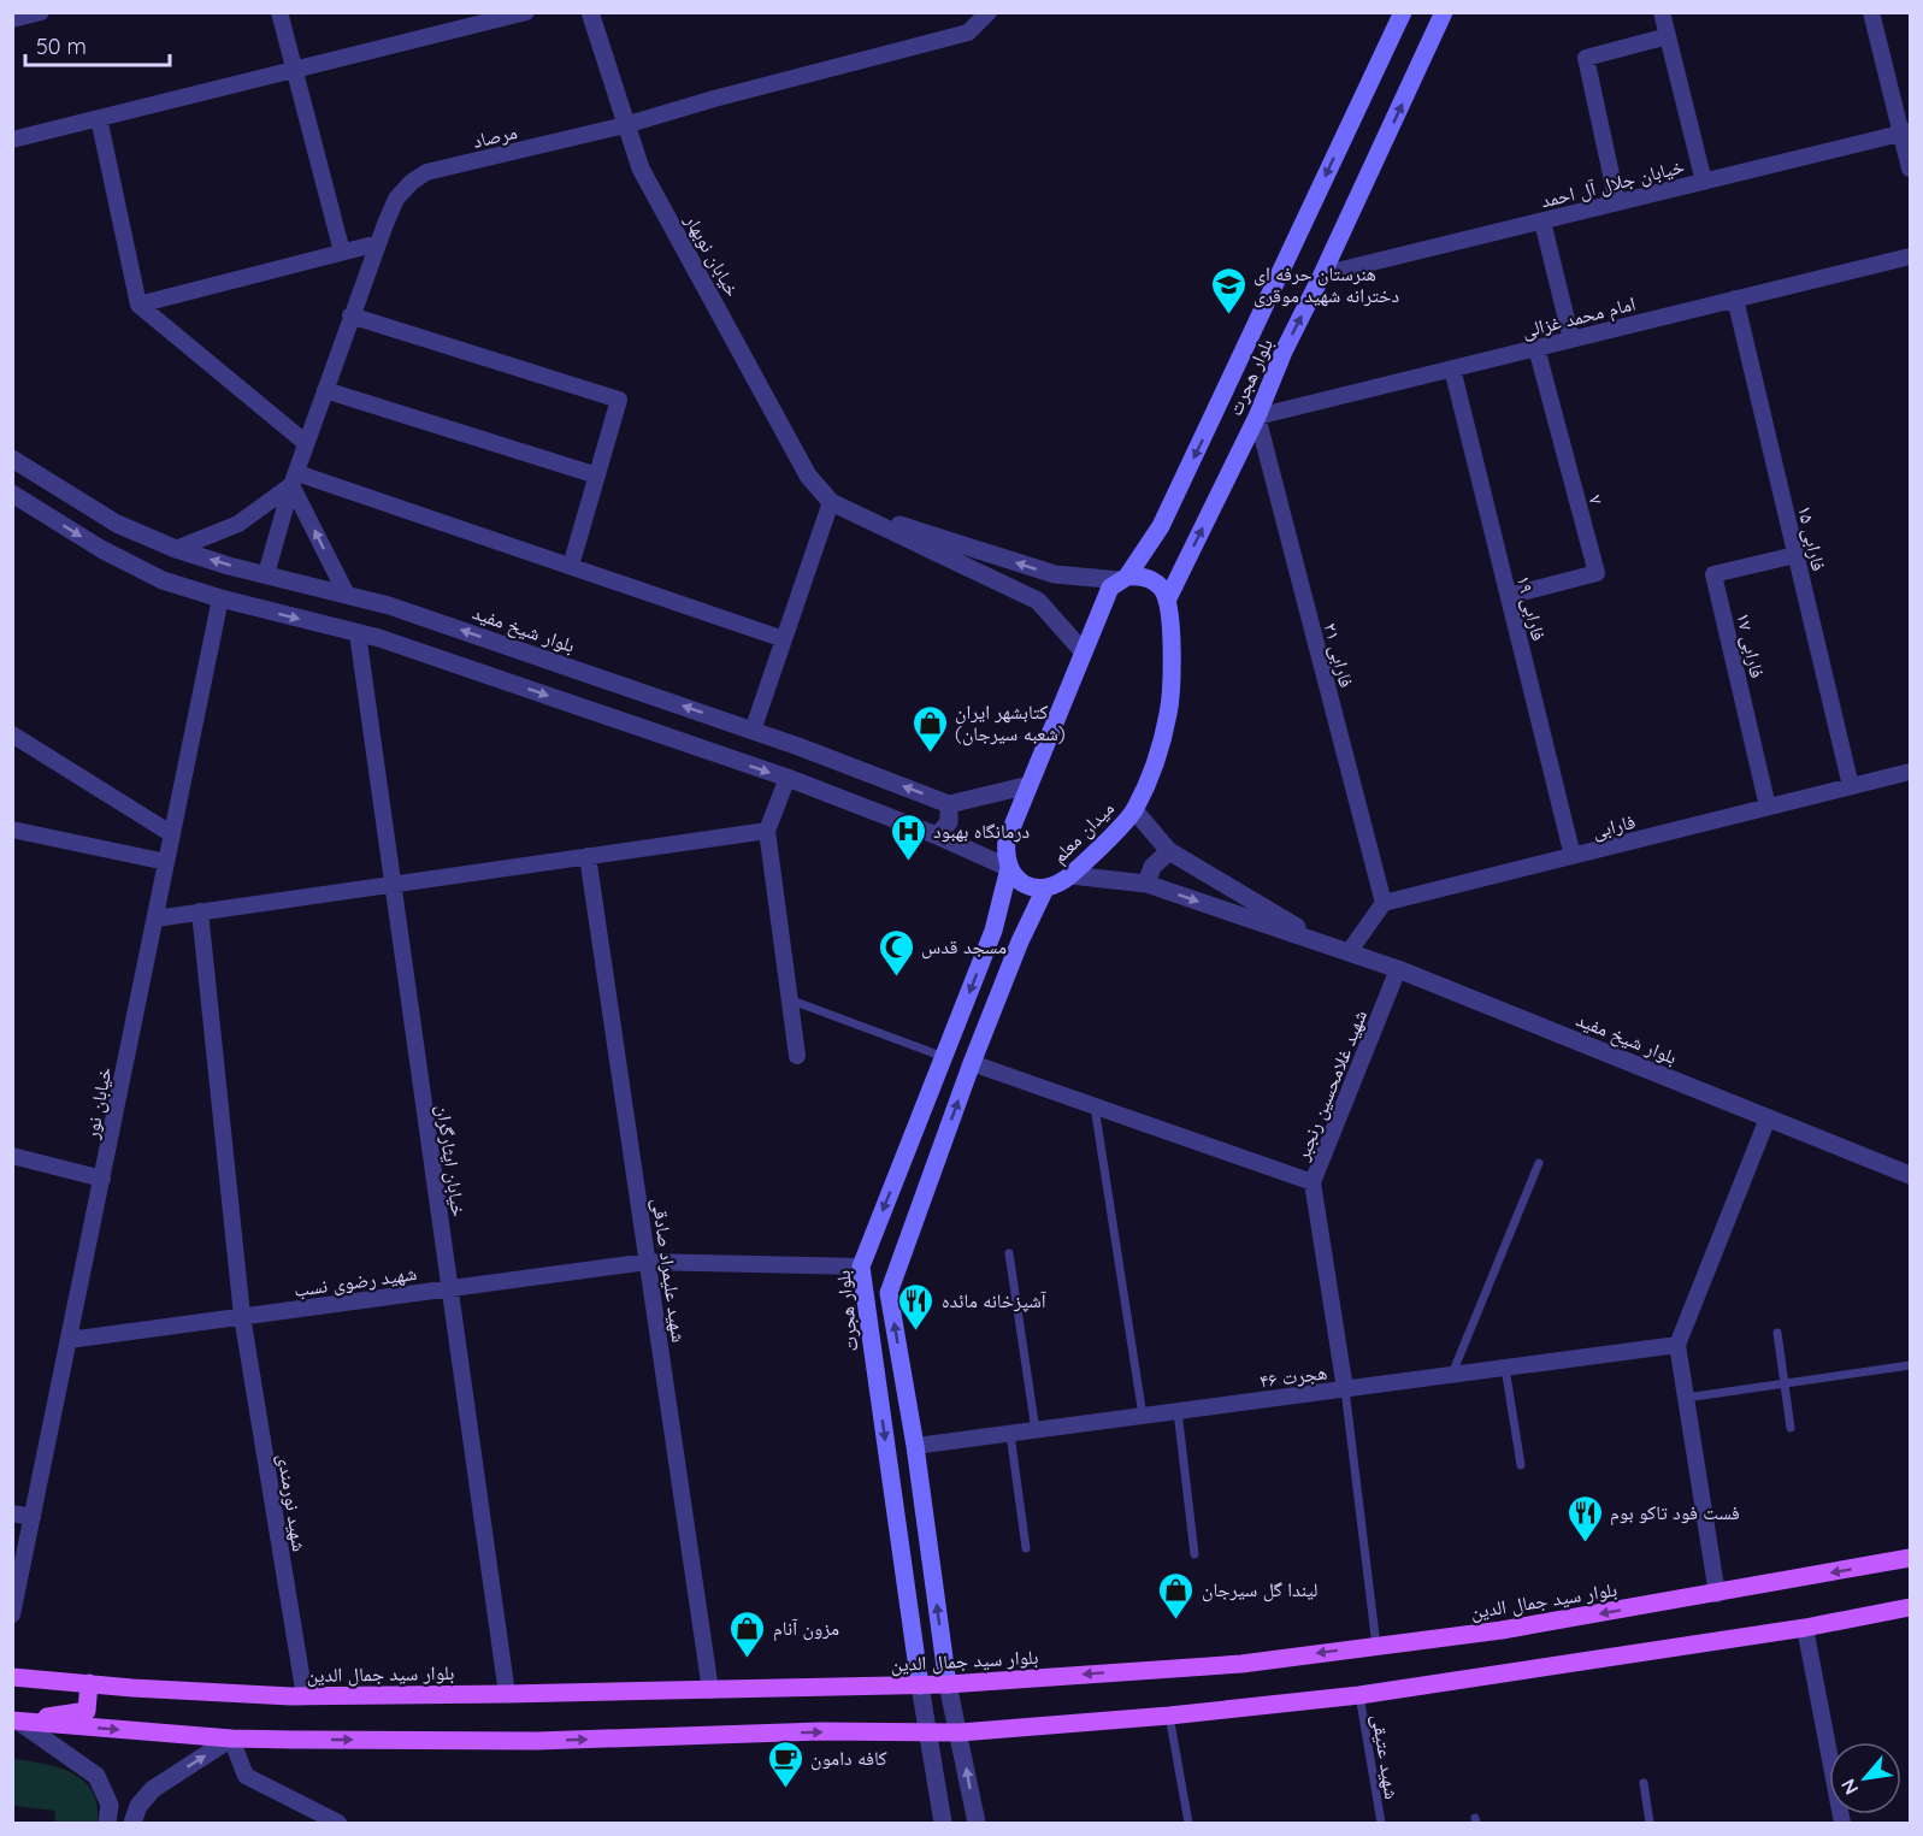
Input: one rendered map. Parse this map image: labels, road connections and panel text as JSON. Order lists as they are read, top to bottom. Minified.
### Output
{"streets":{"main road":["بلوار هجرت","میدان معلم","بلوار سید جمال الدین"],"street":["مرصاد","خیابان جلال آل احمد","خیابان نوبهار","امام محمد غزالی","۷","فارابی ۱۵","فارابی ۱۹","بلوار شیخ مفید","فارابی ۱۷","فارابی ۲۱","فارابی","شهید غلامحسین رنجبر","خیابان نور","خیابان ایثارگران","شهید علیمراد صادقی","شهید رضوی نسب","هجرت ۴۶","شهید نورمندی"],"lane":["شهید عتیقی"]},"crossings":[["مرصاد","خیابان نوبهار"],["مرصاد","بلوار شیخ مفید"],["خیابان جلال آل احمد","بلوار هجرت"],["امام محمد غزالی","بلوار هجرت"],["امام محمد غزالی","۷"],["امام محمد غزالی","فارابی ۱۵"],["امام محمد غزالی","فارابی ۱۹"],["امام محمد غزالی","فارابی ۲۱"],["بلوار هجرت","فارابی ۲۱"],["بلوار هجرت","میدان معلم"],["بلوار هجرت","شهید رضوی نسب"],["بلوار هجرت","بلوار سید جمال الدین"],["۷","فارابی ۱۹"],["فارابی ۱۵","فارابی ۱۷"],["فارابی ۱۵","فارابی"],["فارابی ۱۹","فارابی"],["بلوار شیخ مفید","شهید غلامحسین رنجبر"],["فارابی ۱۷","فارابی"],["فارابی ۲۱","فارابی"],["شهید غلامحسین رنجبر","هجرت ۴۶"],["خیابان نور","شهید رضوی نسب"],["خیابان ایثارگران","شهید رضوی نسب"],["خیابان ایثارگران","بلوار سید جمال الدین"],["شهید علیمراد صادقی","شهید رضوی نسب"],["شهید علیمراد صادقی","بلوار سید جمال الدین"],["شهید رضوی نسب","شهید نورمندی"],["شهید نورمندی","بلوار سید جمال الدین"]],"places":{"school or university":["هنرستان حرفه ای دخترانه شهید موقری"],"shop":["کتابشهر ایران (شعبه سیرجان)","لیندا گل سیرجان","مزون آنام"],"hospital":["درمانگاه بهبود"],"mosque":["مسجد قدس"],"restaurant":["آشپزخانه مائده","فست فود تاکو بوم"],"cafe":["کافه دامون"]},"scale_bar":"50 m","north":"bottom left"}
